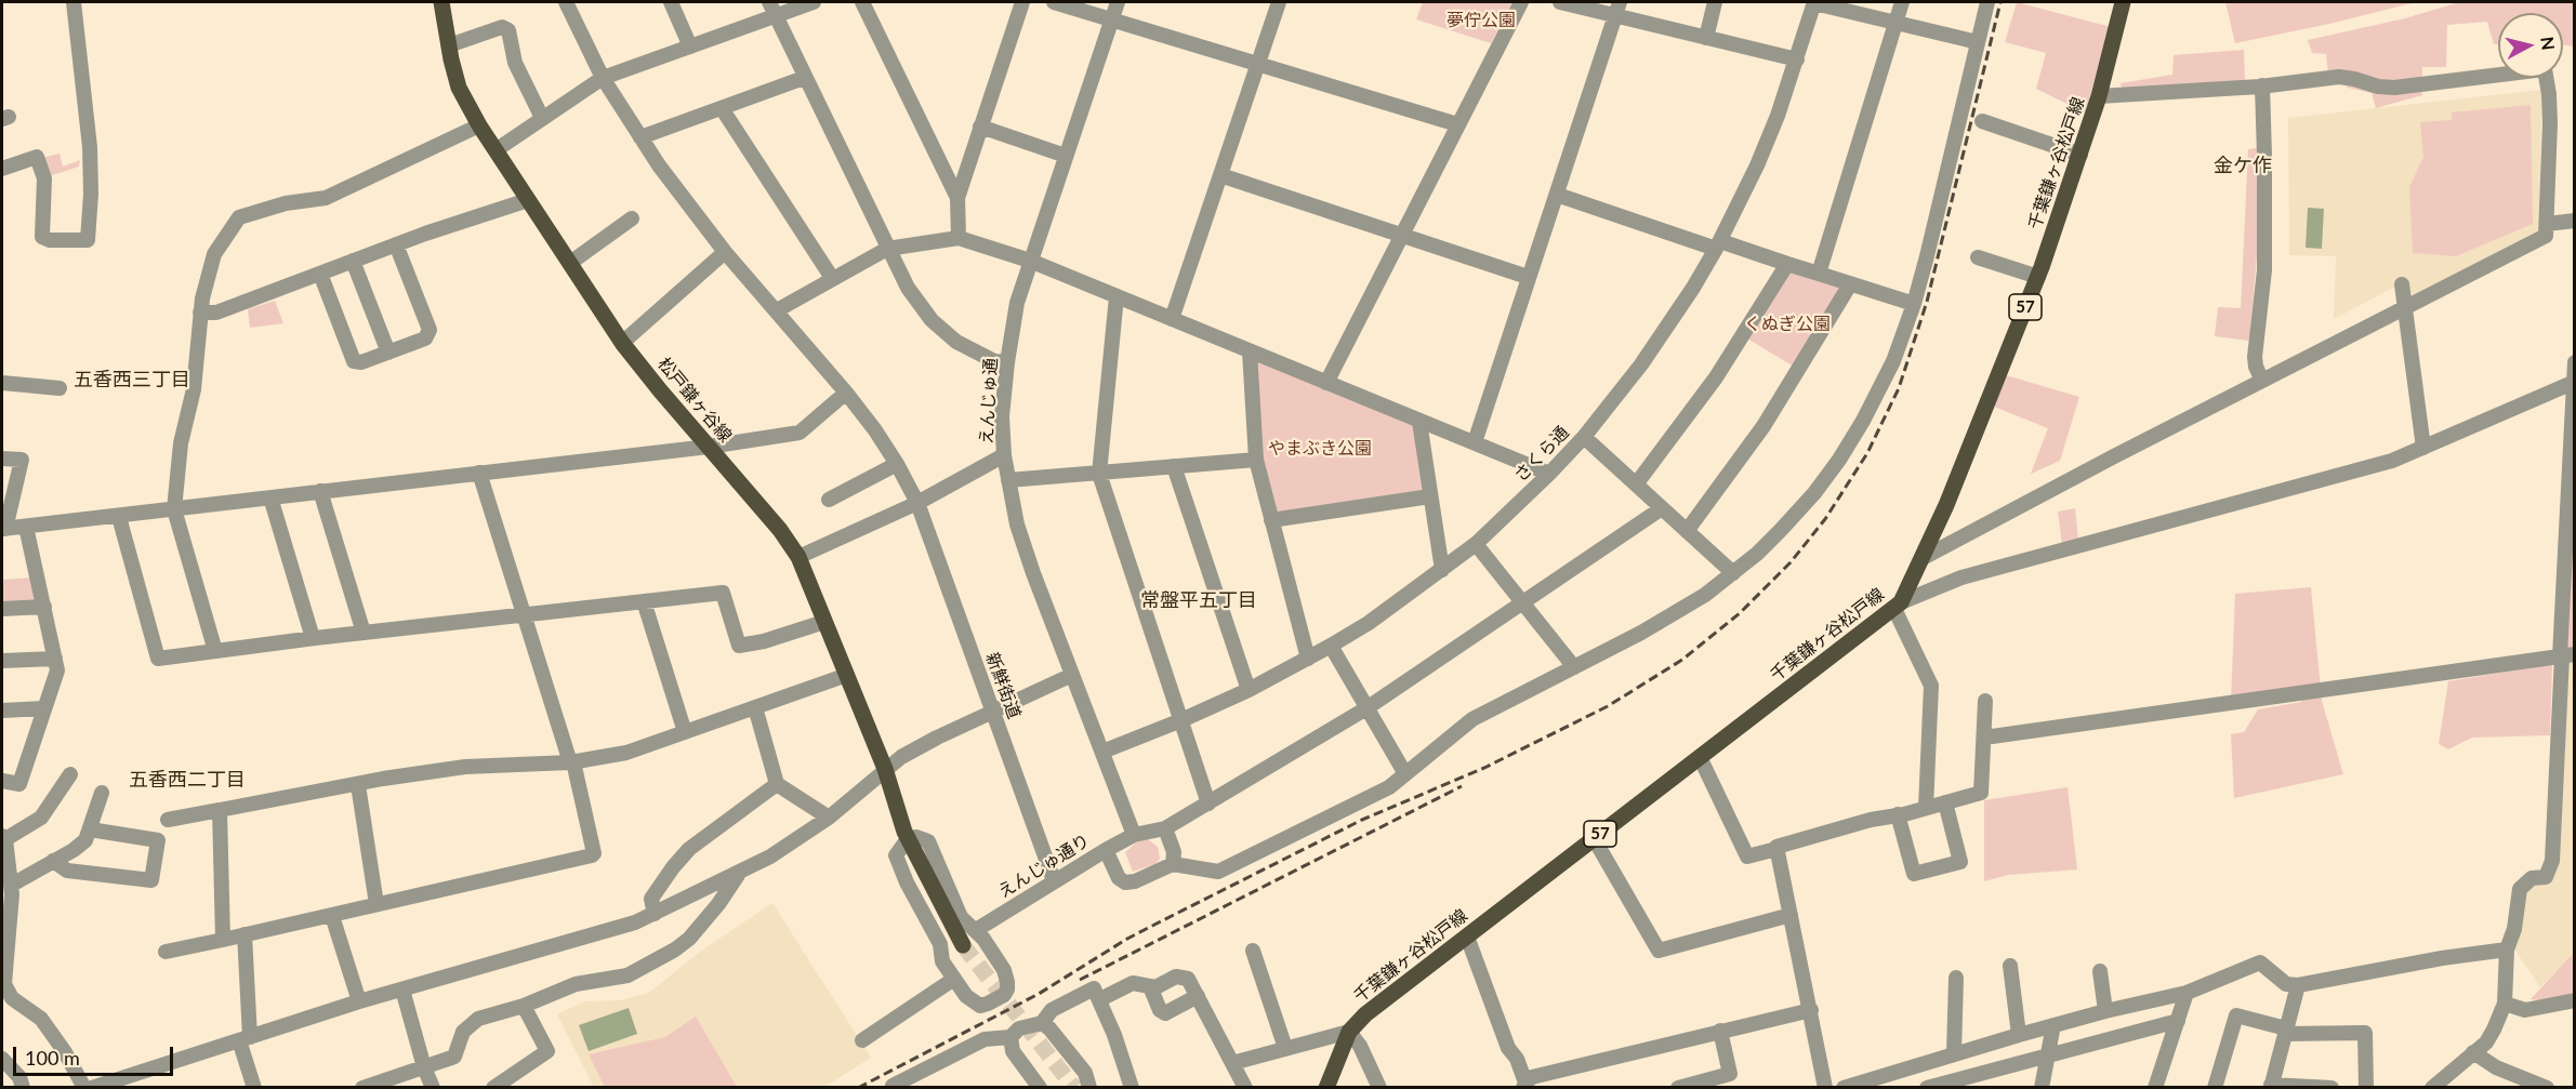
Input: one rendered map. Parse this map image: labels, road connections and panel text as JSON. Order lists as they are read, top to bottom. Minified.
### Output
{"streets":{"main road":["千葉鎌ヶ谷松戸線","57","松戸鎌ヶ谷線"],"street":["えんじゅ通","さくら通","新鮮街道","えんじゅ通り"]},"crossings":[["えんじゅ通","さくら通"],["えんじゅ通","えんじゅ通り"],["新鮮街道","えんじゅ通り"]],"districts":["金ケ作","五香西三丁目","常盤平五丁目","五香西二丁目"],"parks":["夢佇公園","くぬぎ公園","やまぶき公園"],"scale_bar":"100 m","north":"right"}
